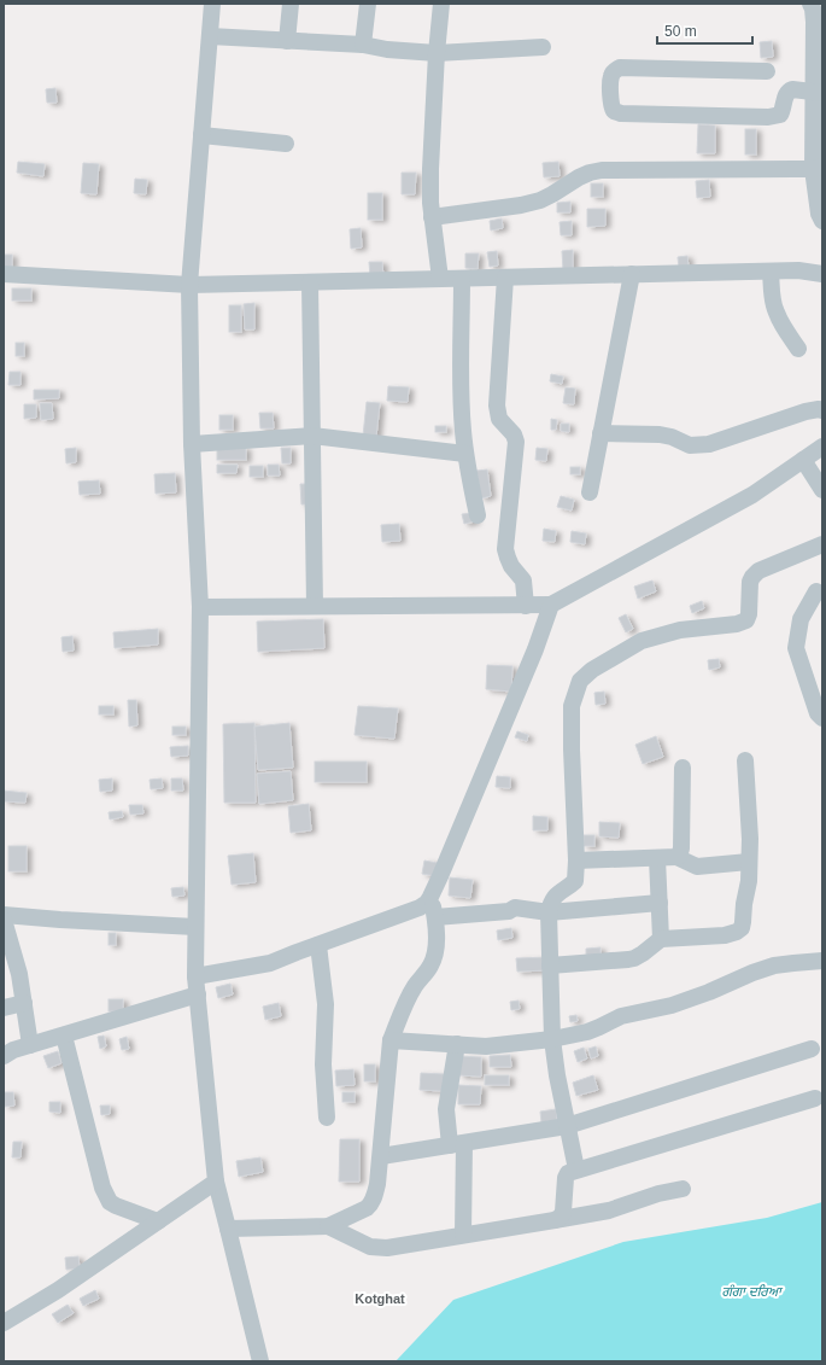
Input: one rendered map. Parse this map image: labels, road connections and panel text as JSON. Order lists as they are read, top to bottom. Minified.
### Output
{"districts":["Kotghat"],"water":["ਗੰਗਾ ਦਰਿਆ"],"scale_bar":"50 m"}
